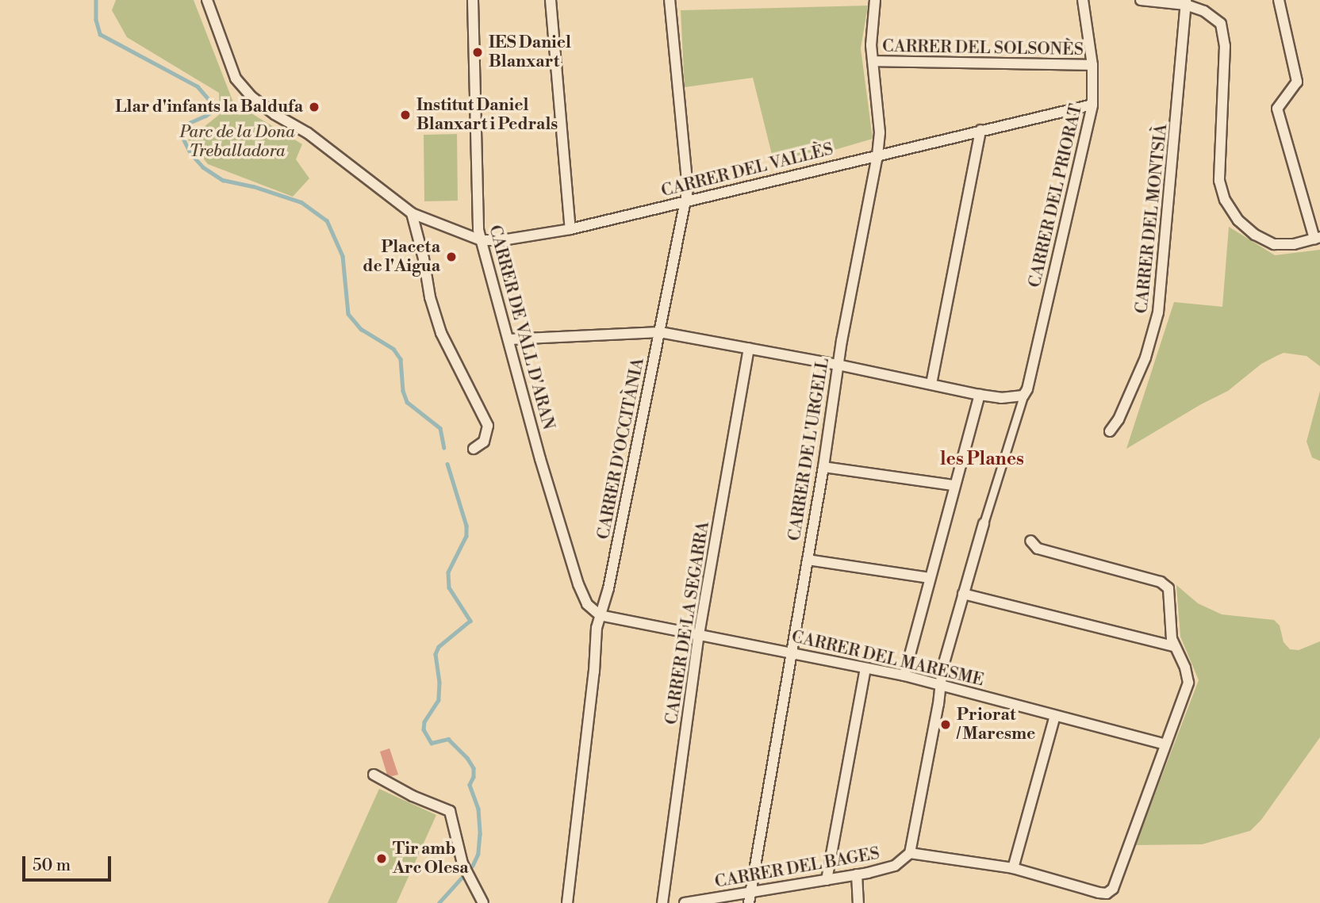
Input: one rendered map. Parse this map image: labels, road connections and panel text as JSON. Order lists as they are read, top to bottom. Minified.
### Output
{"streets":{"street":["CARRER DEL SOLSONÈS","CARRER DEL VALLÈS","CARRER DEL PRIORAT","CARRER DEL MONTSIÀ","CARRER DE VALL D'ARAN","CARRER D'OCCITÀNIA","CARRER DE L'URGELL","CARRER DE LA SEGARRA","CARRER DEL MARESME","CARRER DEL BAGES"]},"crossings":[["CARRER DEL SOLSONÈS","CARRER DEL PRIORAT"],["CARRER DEL SOLSONÈS","CARRER DE L'URGELL"],["CARRER DEL VALLÈS","CARRER DEL PRIORAT"],["CARRER DEL VALLÈS","CARRER DE VALL D'ARAN"],["CARRER DEL VALLÈS","CARRER D'OCCITÀNIA"],["CARRER DEL VALLÈS","CARRER DE L'URGELL"],["CARRER DE VALL D'ARAN","CARRER D'OCCITÀNIA"],["CARRER DE VALL D'ARAN","CARRER DEL MARESME"],["CARRER D'OCCITÀNIA","CARRER DEL MARESME"],["CARRER DE L'URGELL","CARRER DEL MARESME"],["CARRER DE L'URGELL","CARRER DEL BAGES"],["CARRER DE LA SEGARRA","CARRER DEL MARESME"]],"districts":["les Planes"],"parks":["Parc de la Dona Treballadora"],"places":["IES Daniel Blanxart","Llar d'infants la Baldufa","Institut Daniel Blanxart i Pedrals","Placeta de l'Aigua","Priorat / Maresme","Tir amb Arc Olesa"],"scale_bar":"50 m"}
